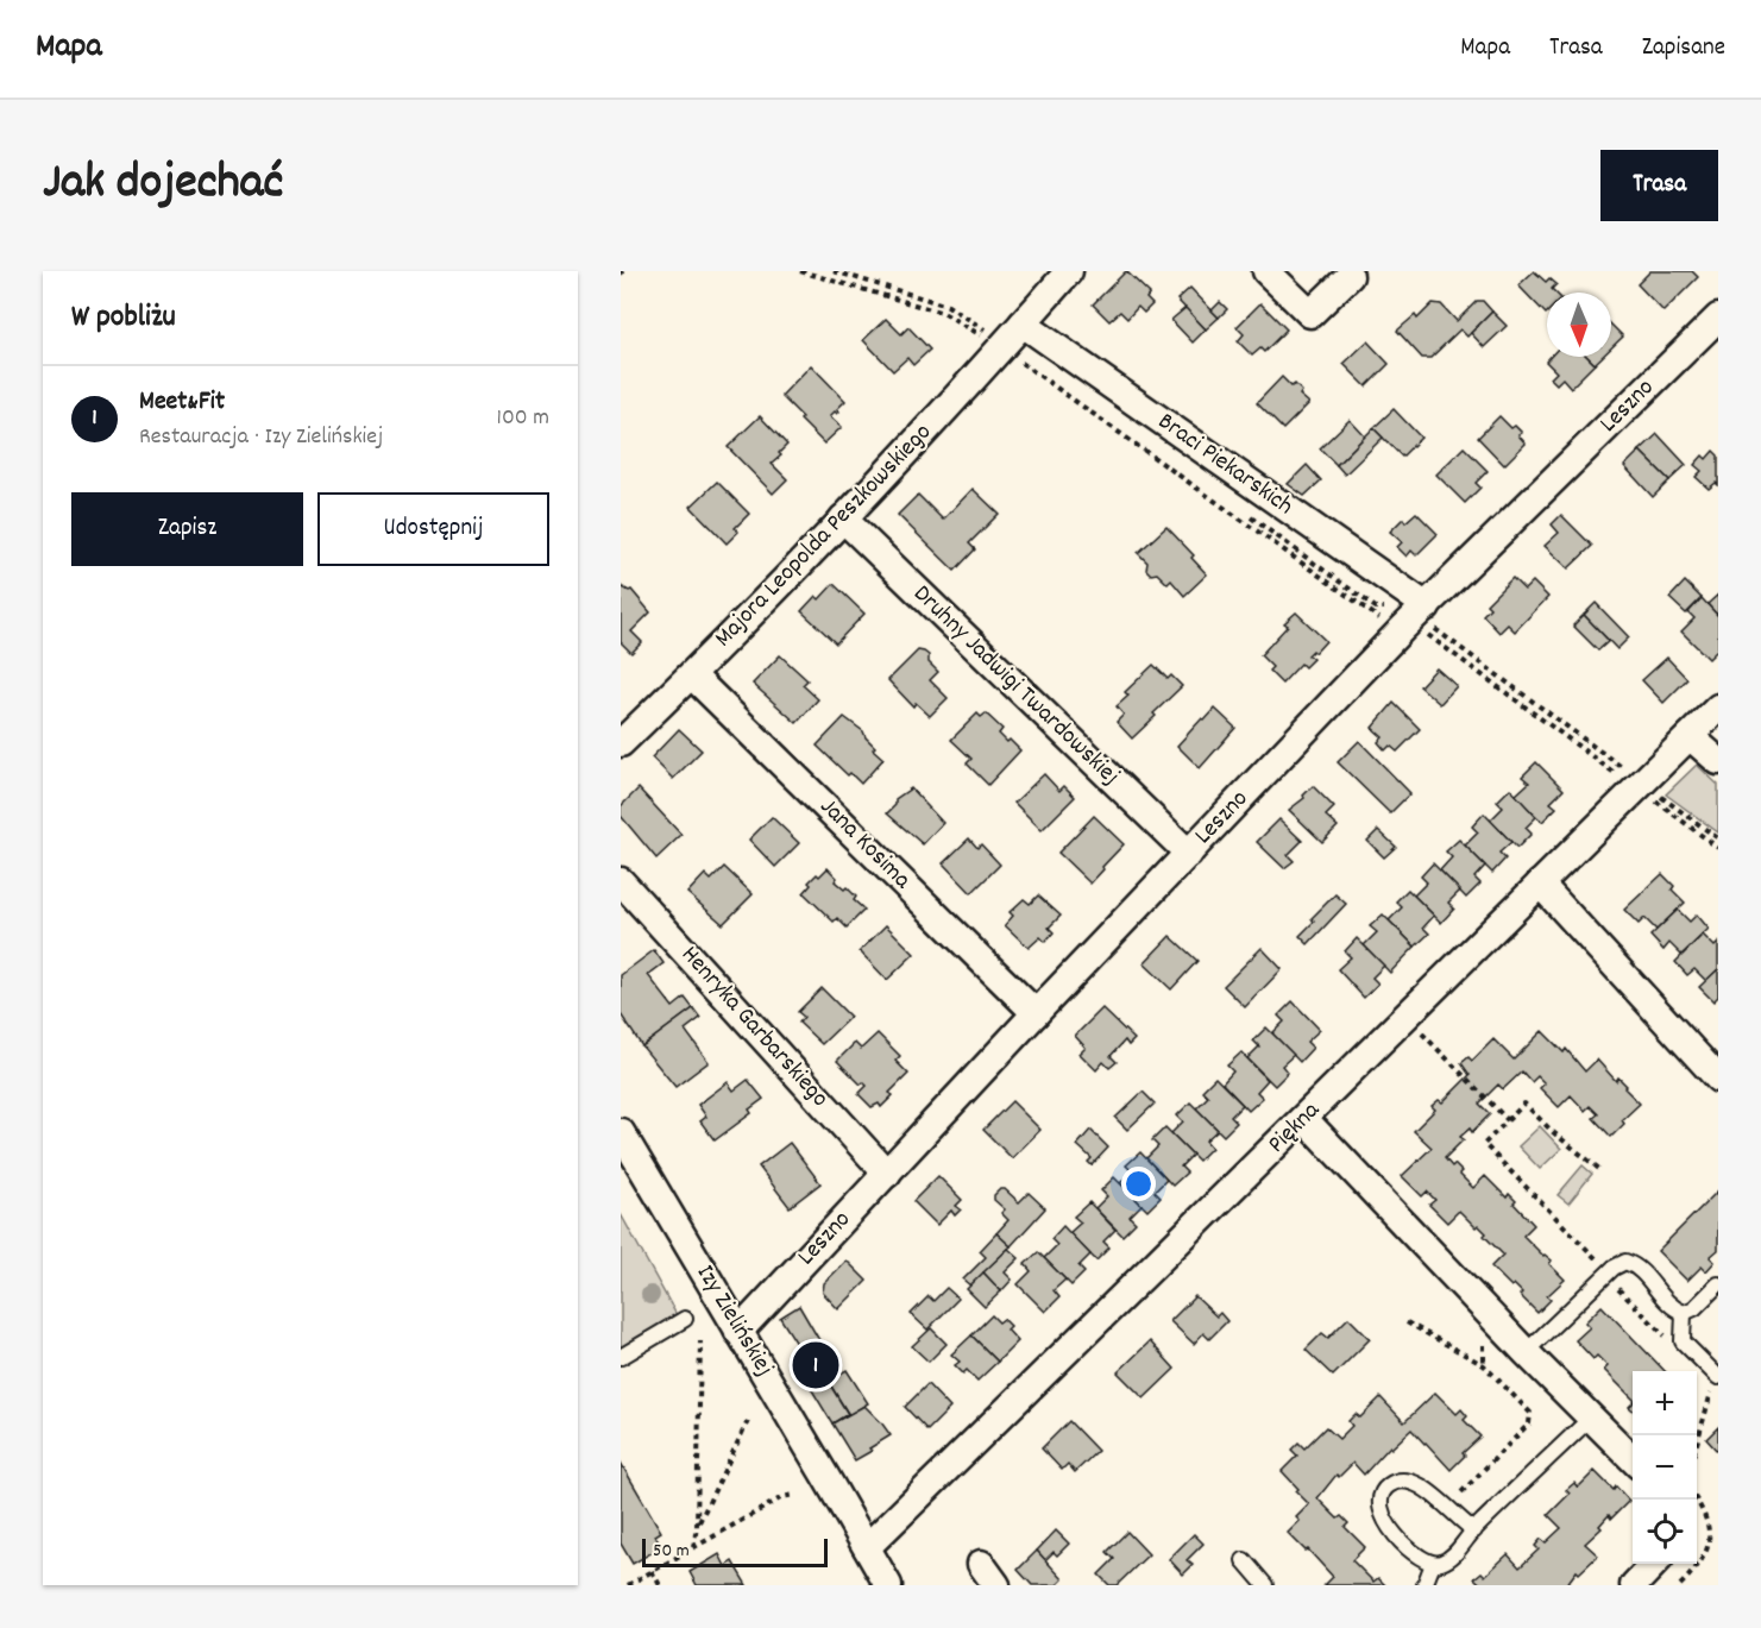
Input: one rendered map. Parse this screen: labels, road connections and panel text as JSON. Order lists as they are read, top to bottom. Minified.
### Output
{"streets":{"street":["Leszno","Braci Piekarskich","Majora Leopolda Peszkowskiego","Druhny Jadwigi Twardowskiej","Jana Kosima","Henryka Garbarskiego","Piękna","Izy Zielińskiej"]},"crossings":[["Leszno","Braci Piekarskich"],["Leszno","Druhny Jadwigi Twardowskiej"],["Leszno","Jana Kosima"],["Leszno","Henryka Garbarskiego"],["Leszno","Izy Zielińskiej"],["Braci Piekarskich","Majora Leopolda Peszkowskiego"],["Majora Leopolda Peszkowskiego","Druhny Jadwigi Twardowskiej"],["Majora Leopolda Peszkowskiego","Jana Kosima"],["Piękna","Izy Zielińskiej"]],"scale_bar":"50 m","north":"bottom","page":{"header":"Mapa","nav":["Mapa","Trasa","Zapisane"],"title":"Jak dojechać","buttons":["Trasa",["Zapisz","Udostępnij"]],"heading":"W pobliżu","list":[{"mark":"1","name":"Meet&Fit","note":"Restauracja · Izy Zielińskiej","value":"100 m"}],"pins":"1","map_buttons":["+","−"],"scale":"50 m"}}
